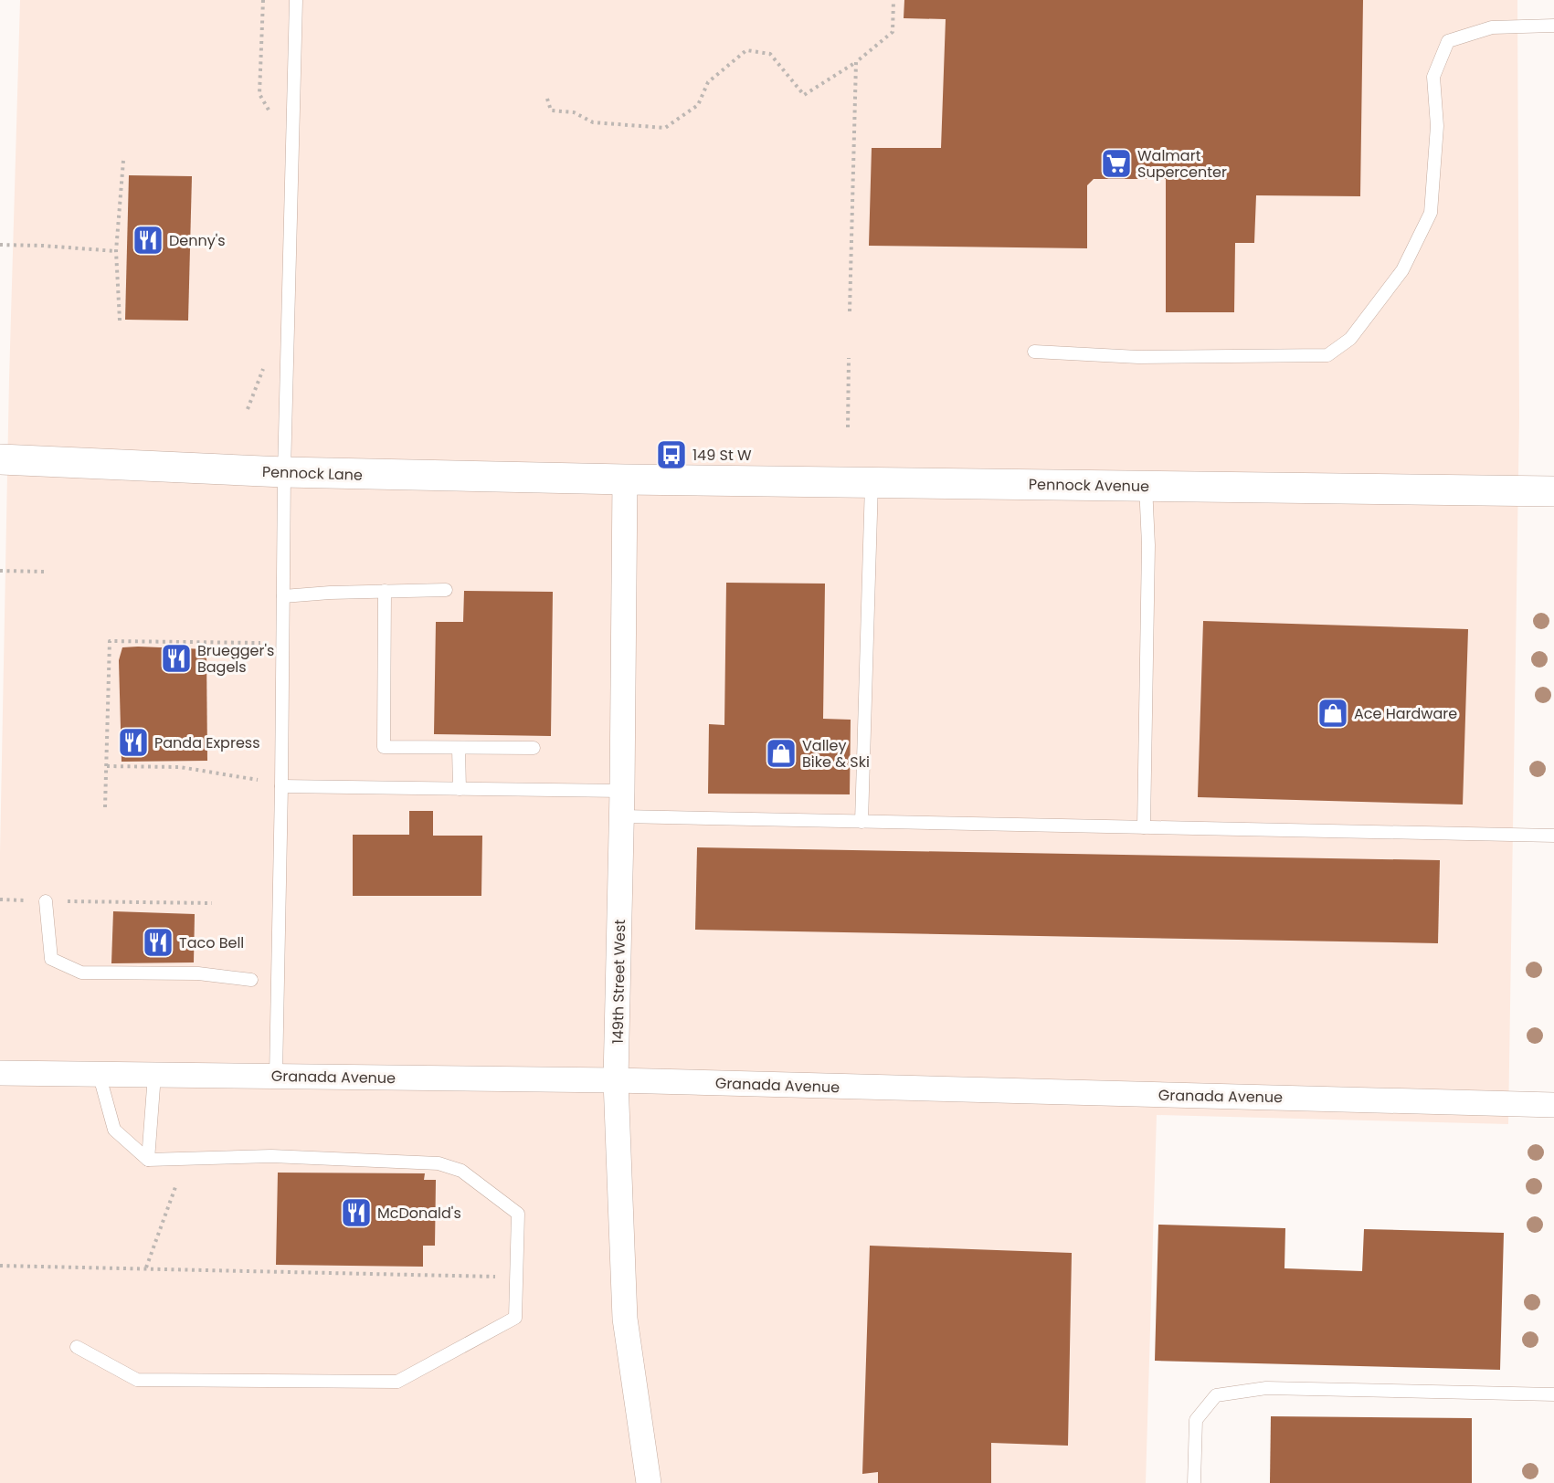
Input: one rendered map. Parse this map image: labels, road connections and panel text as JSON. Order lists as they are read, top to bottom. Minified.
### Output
{"streets":{"street":["Pennock Lane","Pennock Avenue","149th Street West","Granada Avenue"]},"crossings":[["Pennock Lane","Pennock Avenue"],["Pennock Lane","149th Street West"],["Pennock Avenue","149th Street West"],["149th Street West","Granada Avenue"]],"places":{"supermarket":["Walmart Supercenter"],"restaurant":["Denny's","Bruegger's Bagels","Panda Express","Taco Bell","McDonald's"],"bus stop":["149 St W"],"shop":["Ace Hardware","Valley Bike & Ski"]}}
